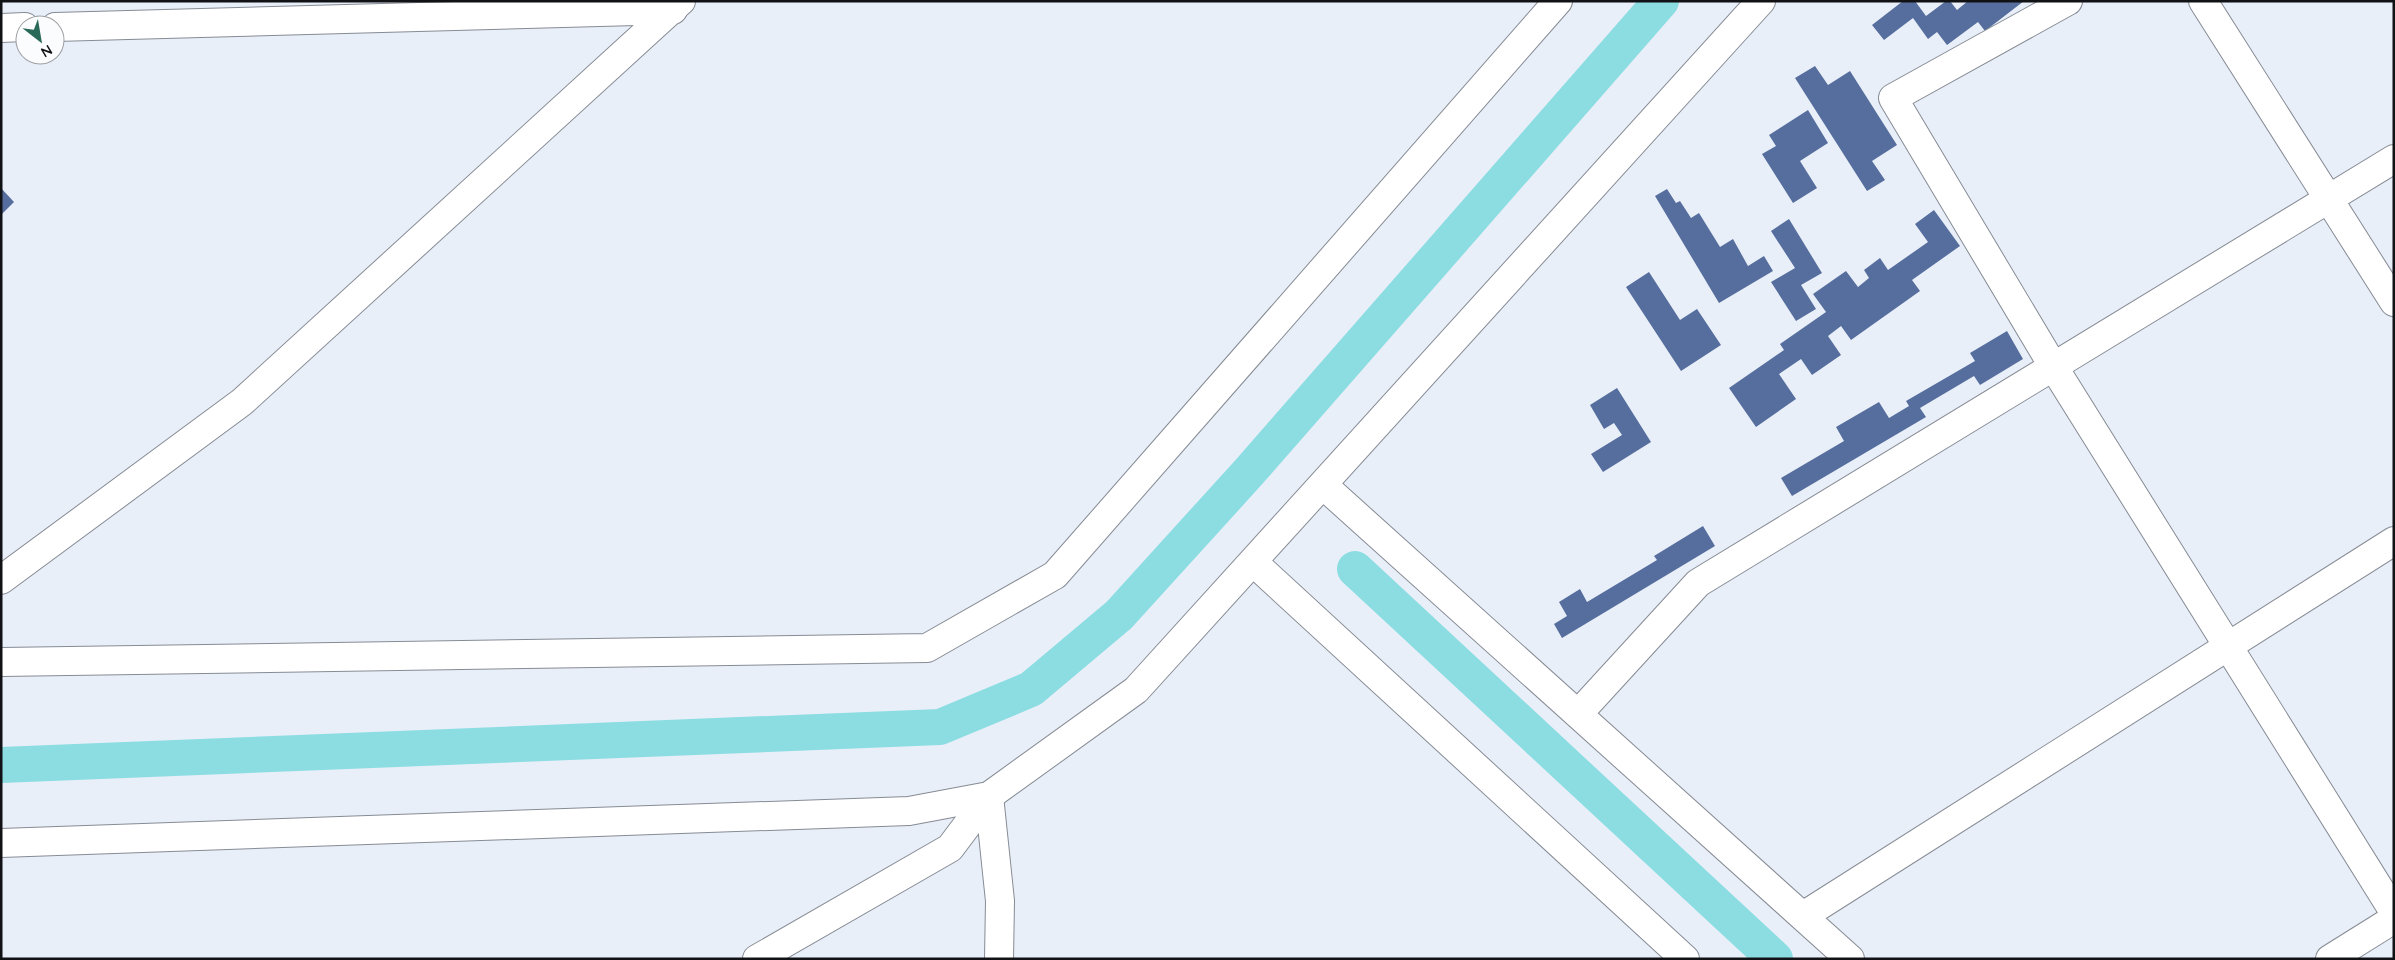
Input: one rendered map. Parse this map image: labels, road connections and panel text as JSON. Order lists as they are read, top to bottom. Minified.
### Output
{"north":"bottom right"}
